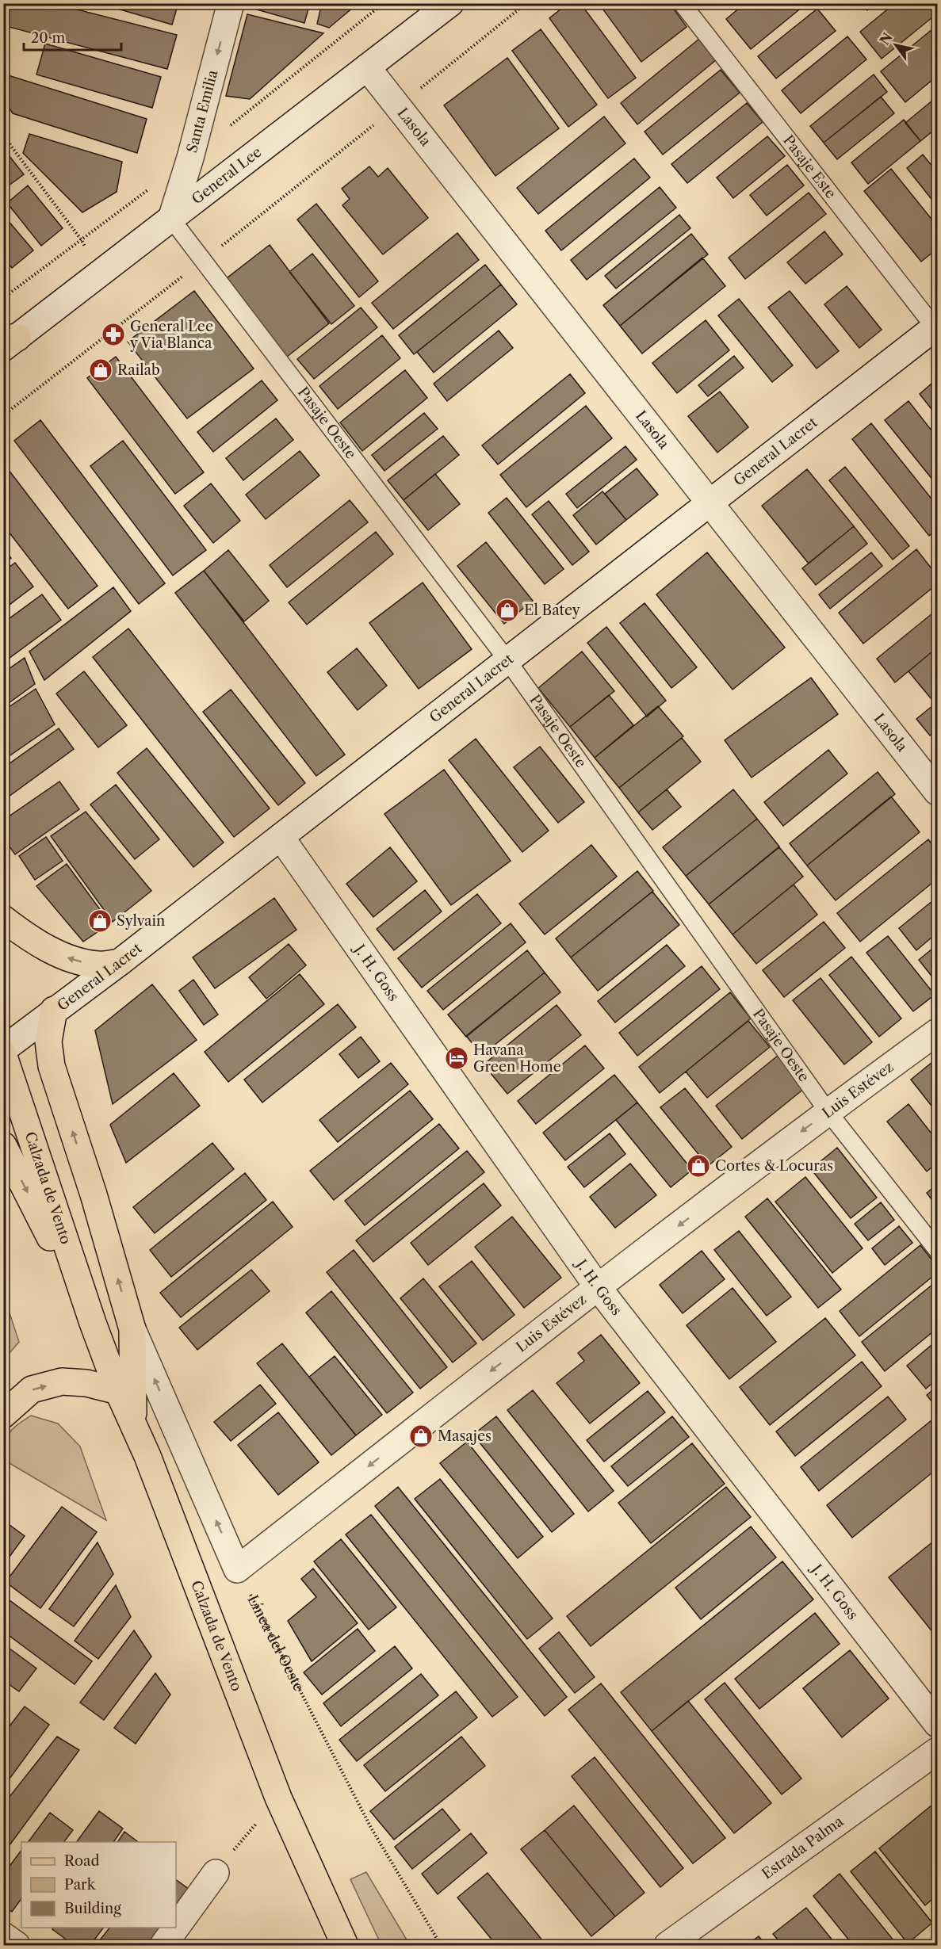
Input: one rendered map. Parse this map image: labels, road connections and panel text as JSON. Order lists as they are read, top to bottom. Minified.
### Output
{"streets":{"main road":["Calzada de Vento"],"street":["Santa Emilia","Lasola","General Lee","General Lacret","J. H. Goss","Luis Estévez","Estrada Palma"],"lane":["Pasaje Este","Pasaje Oeste"],"path":["Línea del Oeste"]},"crossings":[["Santa Emilia","General Lee"],["Santa Emilia","Pasaje Oeste"],["Lasola","General Lee"],["Lasola","General Lacret"],["Pasaje Este","General Lacret"],["General Lee","Pasaje Oeste"],["Pasaje Oeste","General Lacret"],["Pasaje Oeste","Luis Estévez"],["General Lacret","J. H. Goss"],["J. H. Goss","Luis Estévez"],["Luis Estévez","Línea del Oeste"]],"one_way":["Santa Emilia","Luis Estévez"],"places":{"pharmacy":["General Lee y Via Blanca"],"shop":["Railab","El Batey","Sylvain","Cortes & Locuras","Masajes"],"hotel":["Havana Green Home"]},"legend":["Road","Park","Building"],"scale_bar":"20 m","north":"top left"}
